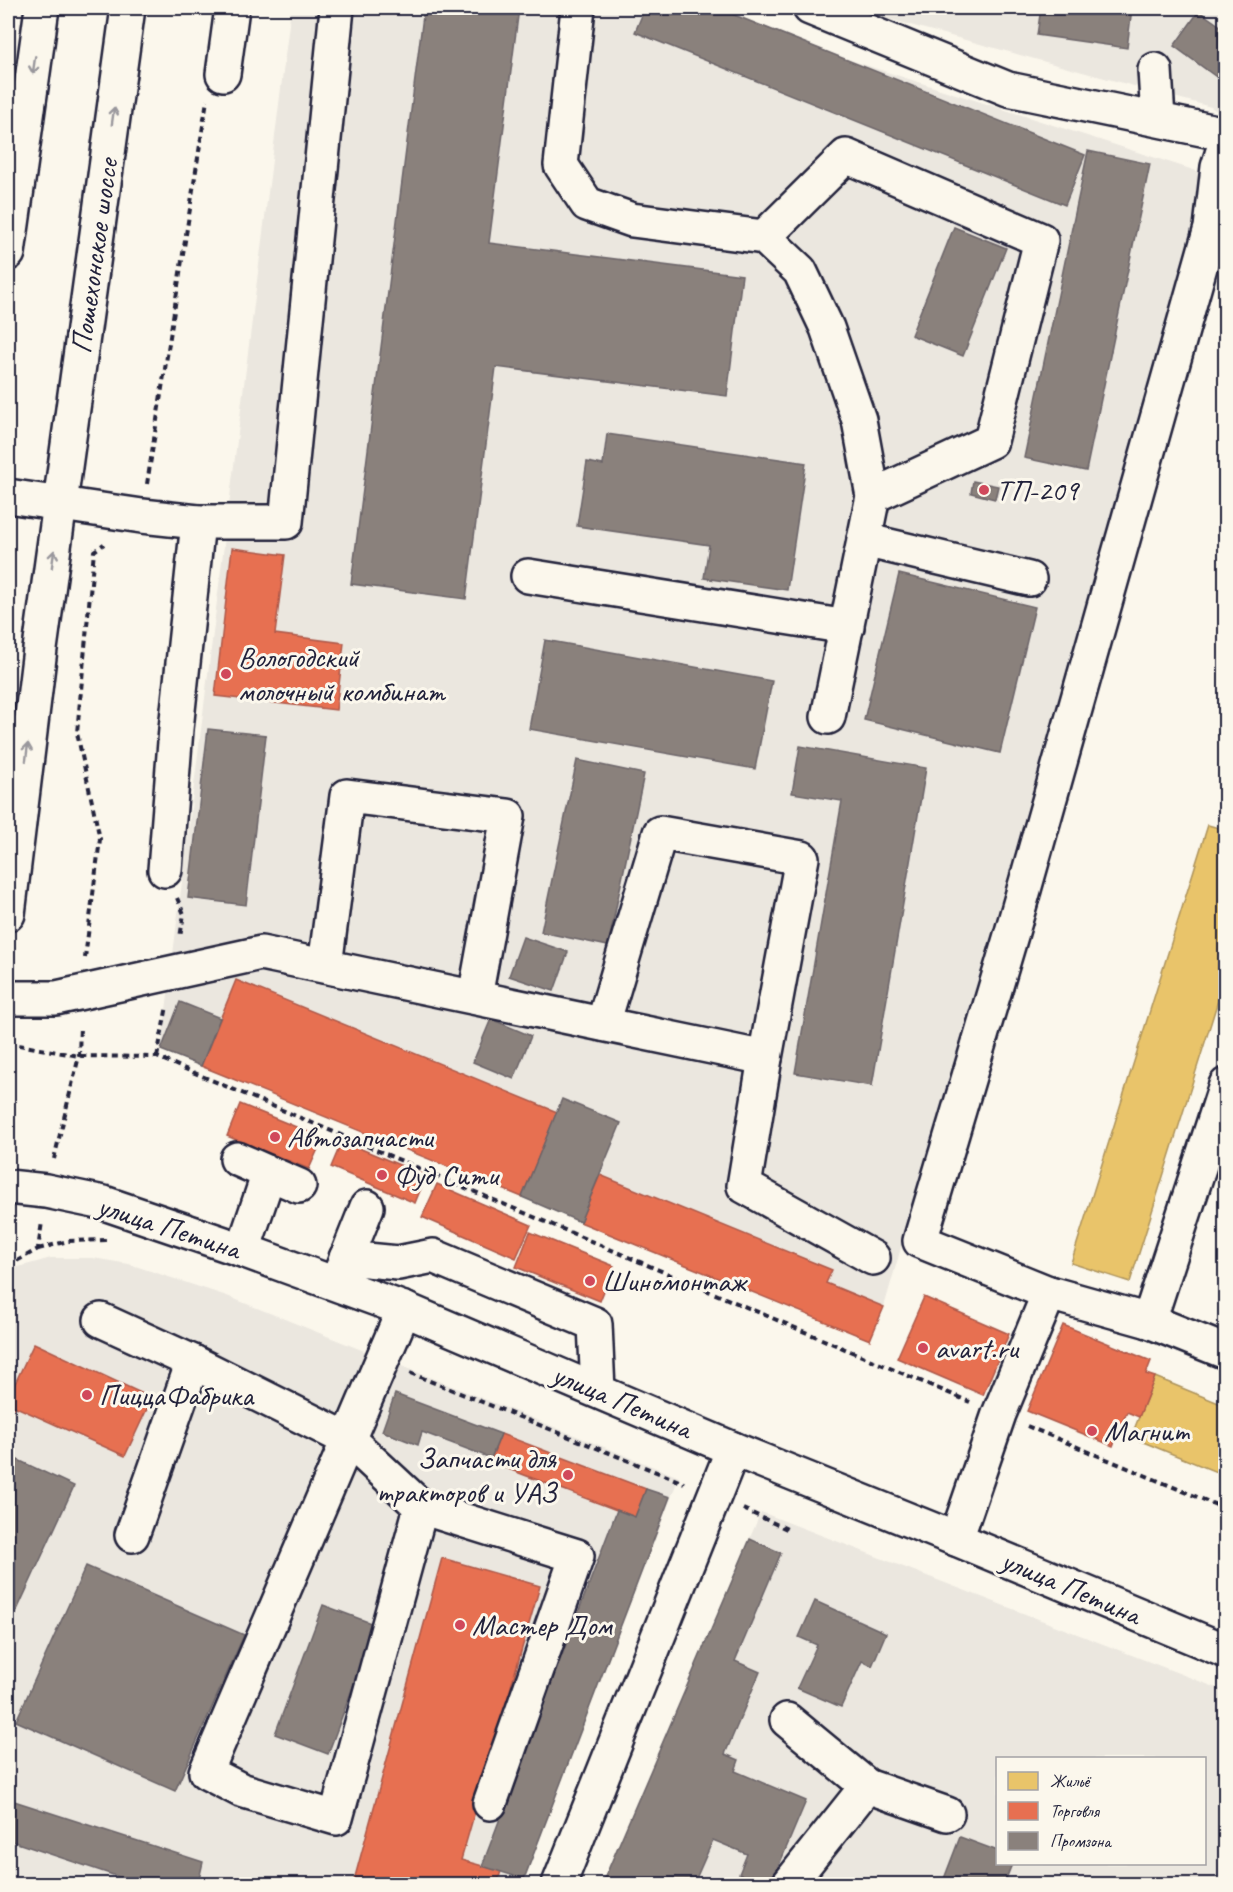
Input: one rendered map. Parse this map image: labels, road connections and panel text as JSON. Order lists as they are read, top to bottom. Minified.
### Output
{"streets":{"street":["Пошехонское шоссе","улица Петина"]},"places":["ТП-209","Вологодский молочный комбинат","Автозапчасти","Фуд Сити","Шиномонтаж","avart.ru","ПиццаФабрика","Магнит","Запчасти для тракторов и УАЗ","Мастер Дом"],"legend":["Жильё","Торговля","Промзона"]}
